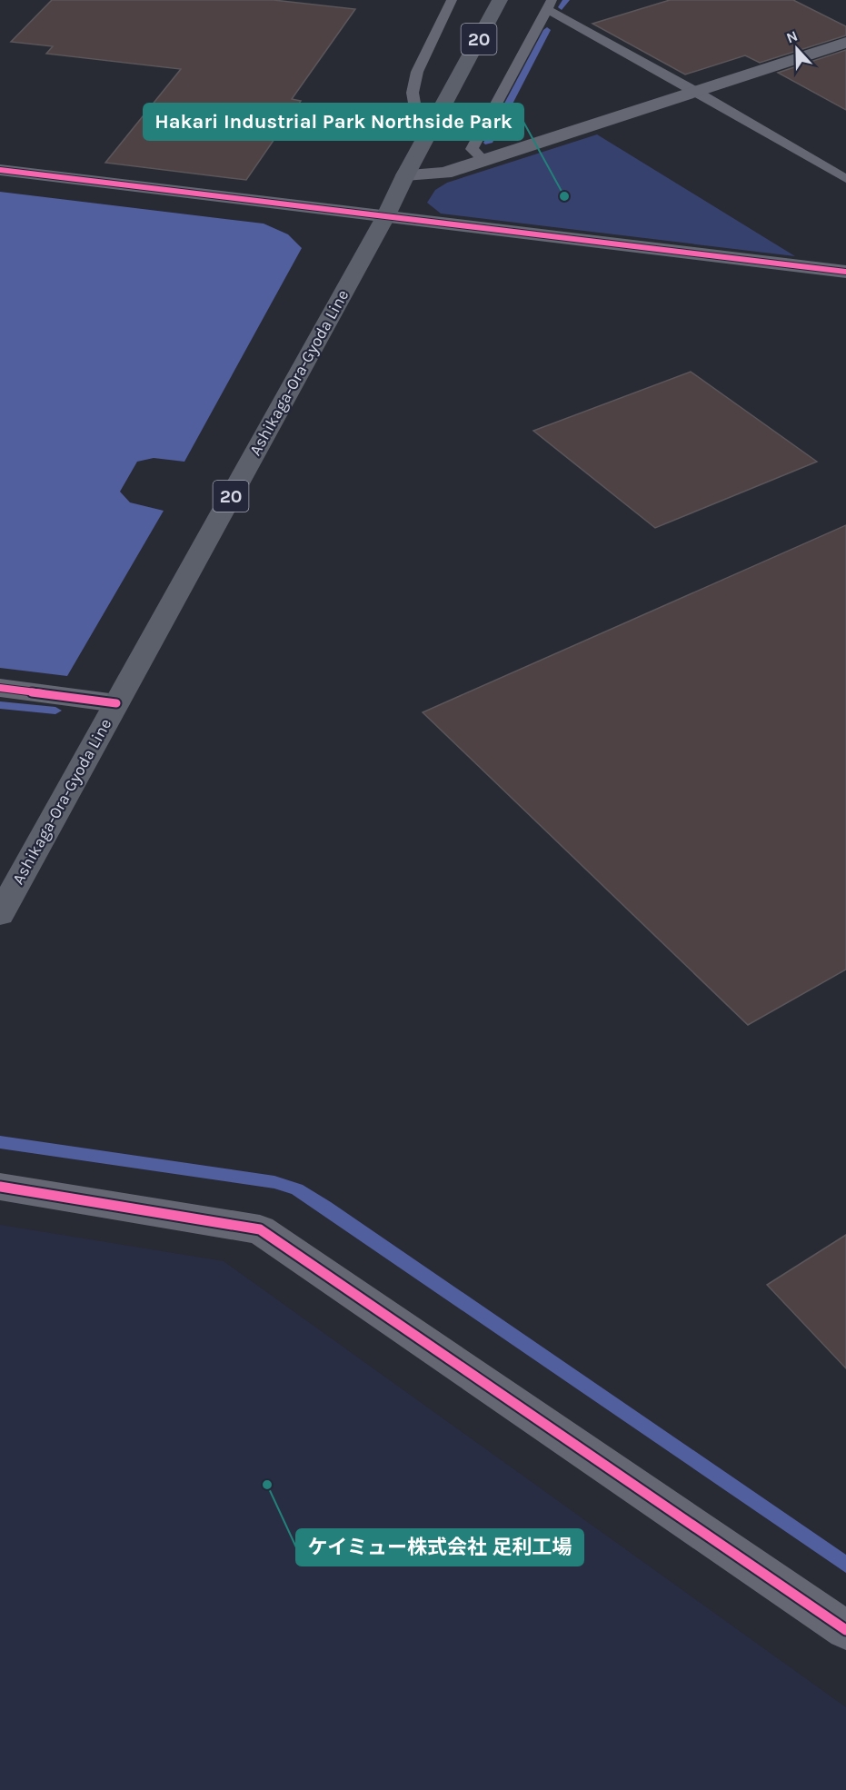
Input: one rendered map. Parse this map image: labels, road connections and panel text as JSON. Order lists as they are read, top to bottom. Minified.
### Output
{"streets":{"main road":["20","Ashikaga-Ora-Gyoda Line"]},"places":["Hakari Industrial Park Northside Park","ケイミュー株式会社 足利工場"],"north":"top"}
